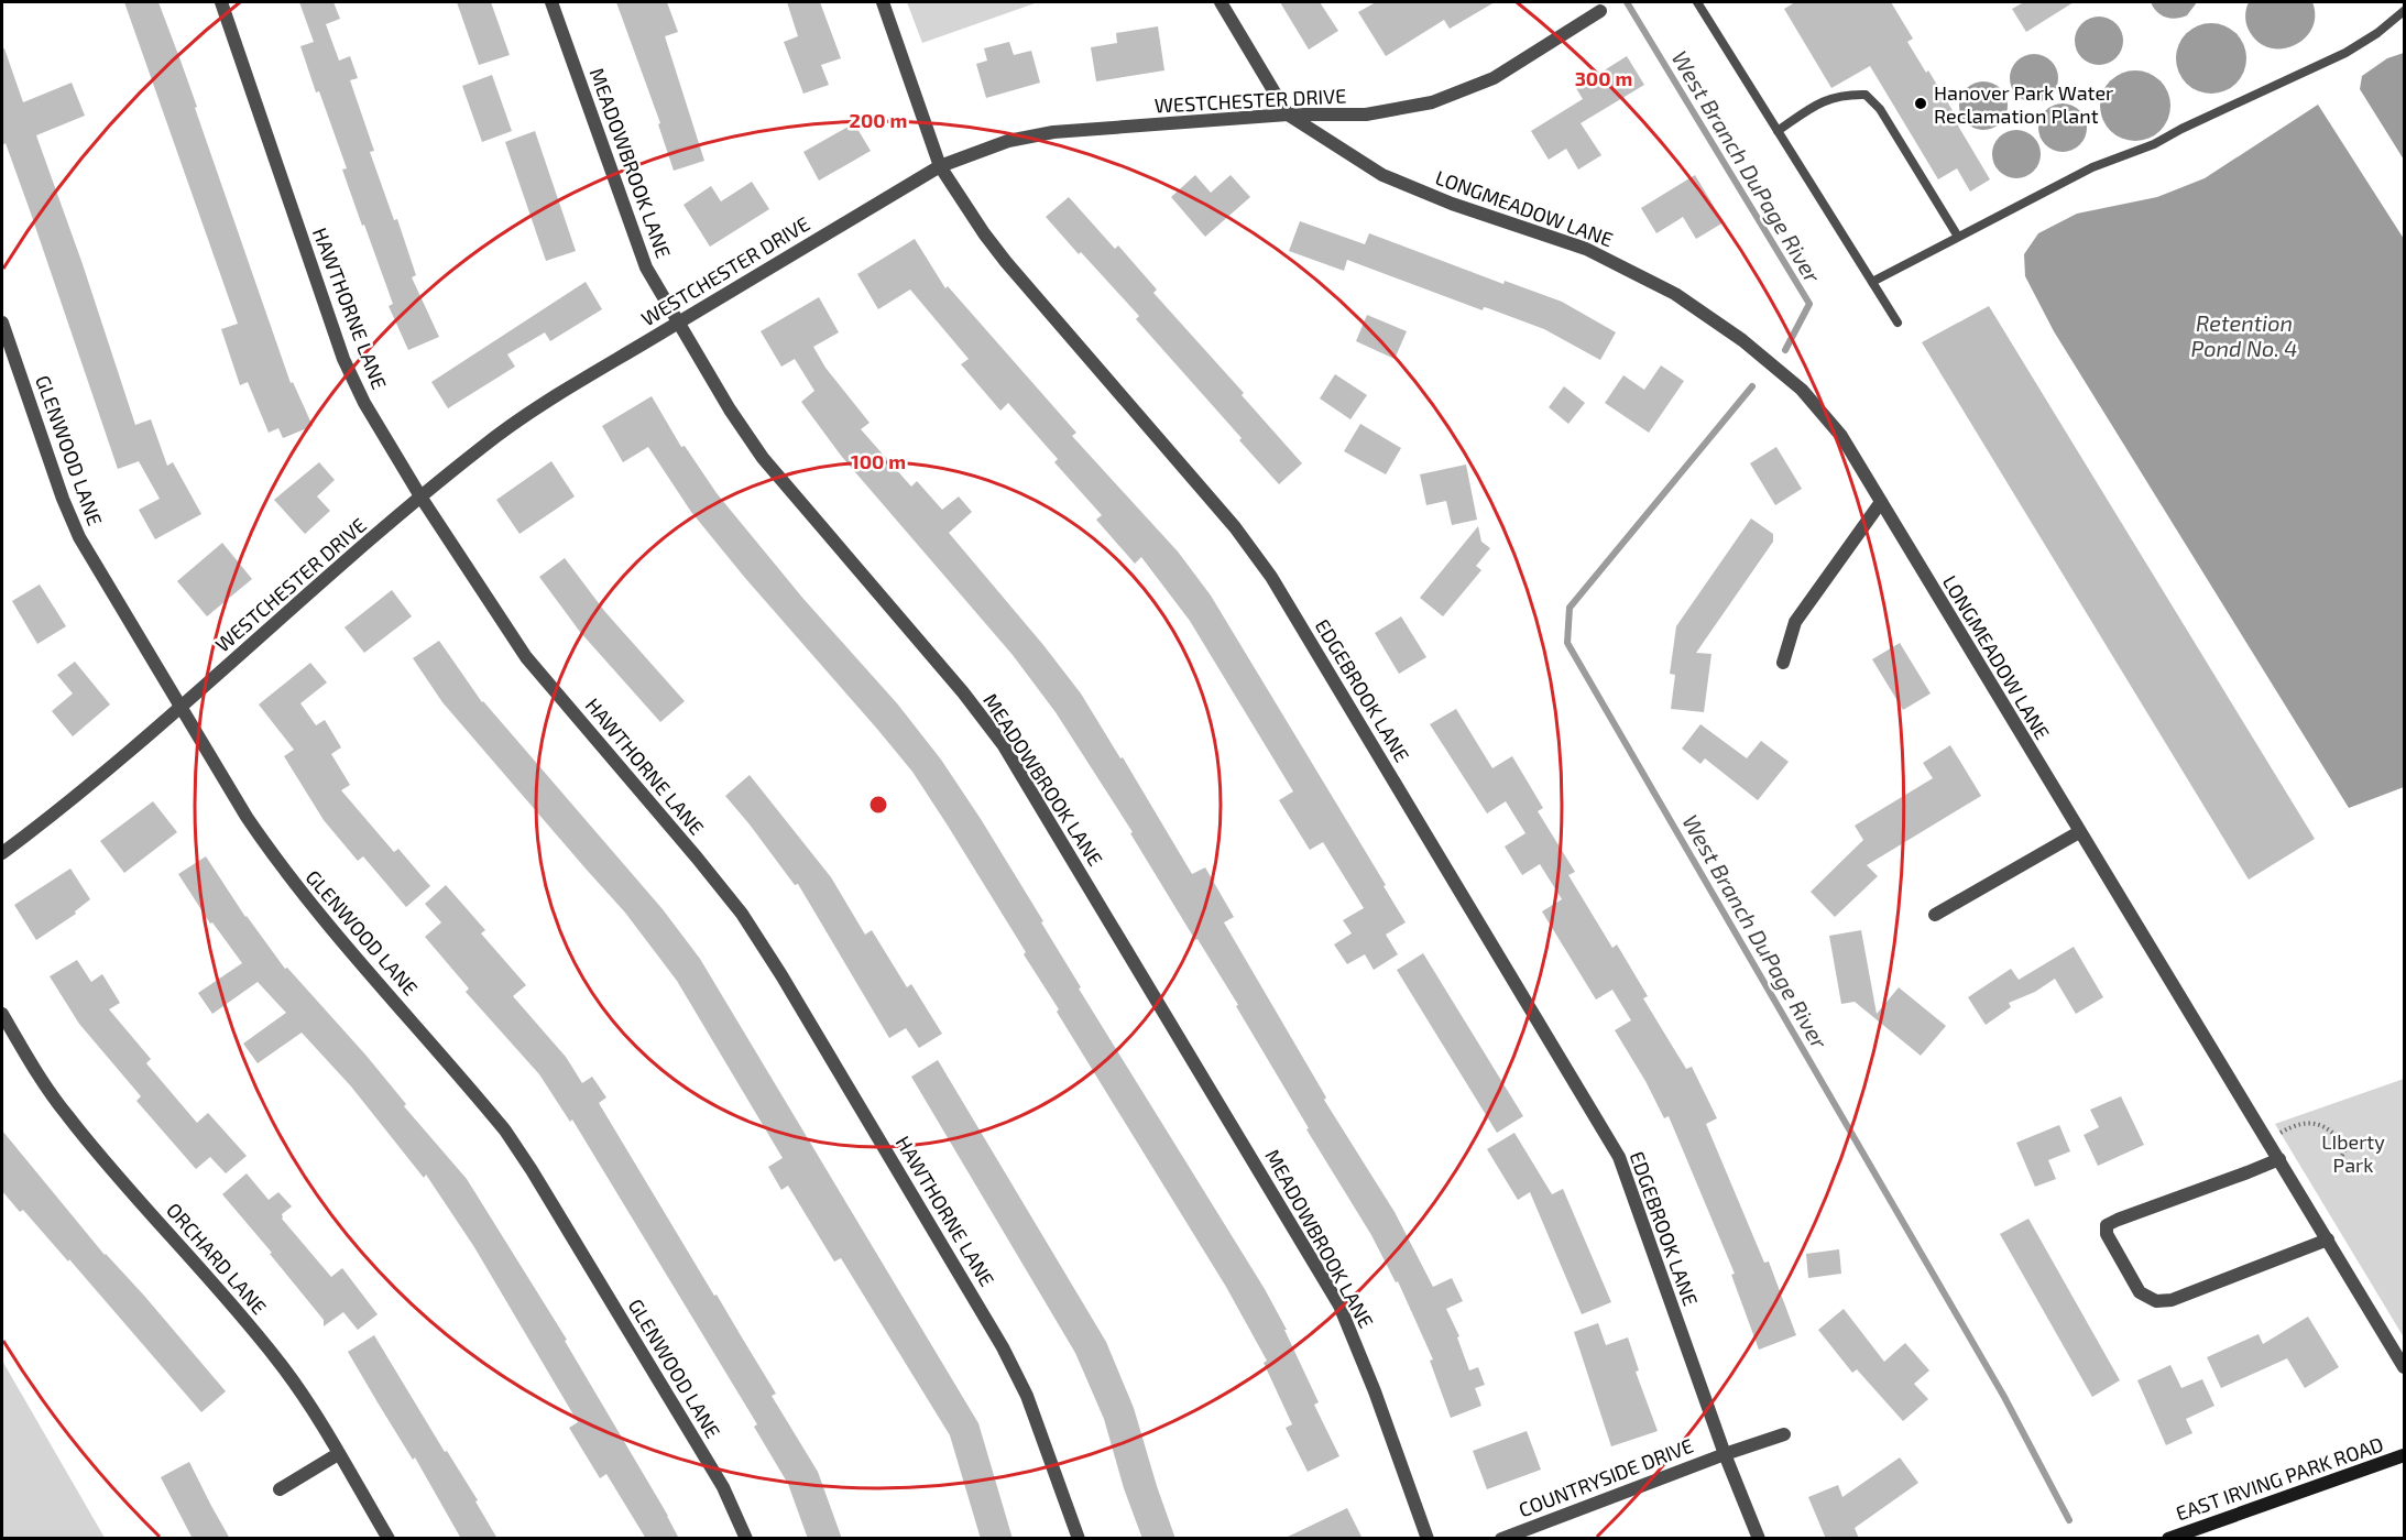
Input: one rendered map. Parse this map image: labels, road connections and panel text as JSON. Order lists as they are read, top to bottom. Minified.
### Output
{"streets":{"main road":["EAST IRVING PARK ROAD"],"street":["WESTCHESTER DRIVE","MEADOWBROOK LANE","LONGMEADOW LANE","HAWTHORNE LANE","GLENWOOD LANE","EDGEBROOK LANE","ORCHARD LANE","COUNTRYSIDE DRIVE"]},"crossings":[["WESTCHESTER DRIVE","MEADOWBROOK LANE"],["WESTCHESTER DRIVE","LONGMEADOW LANE"],["WESTCHESTER DRIVE","HAWTHORNE LANE"],["WESTCHESTER DRIVE","GLENWOOD LANE"],["WESTCHESTER DRIVE","EDGEBROOK LANE"],["EDGEBROOK LANE","COUNTRYSIDE DRIVE"]],"water":["West Branch DuPage River","Retention Pond No. 4"],"parks":["LIberty Park"],"places":["Hanover Park Water Reclamation Plant"],"rings":["300 m","200 m","100 m"]}
